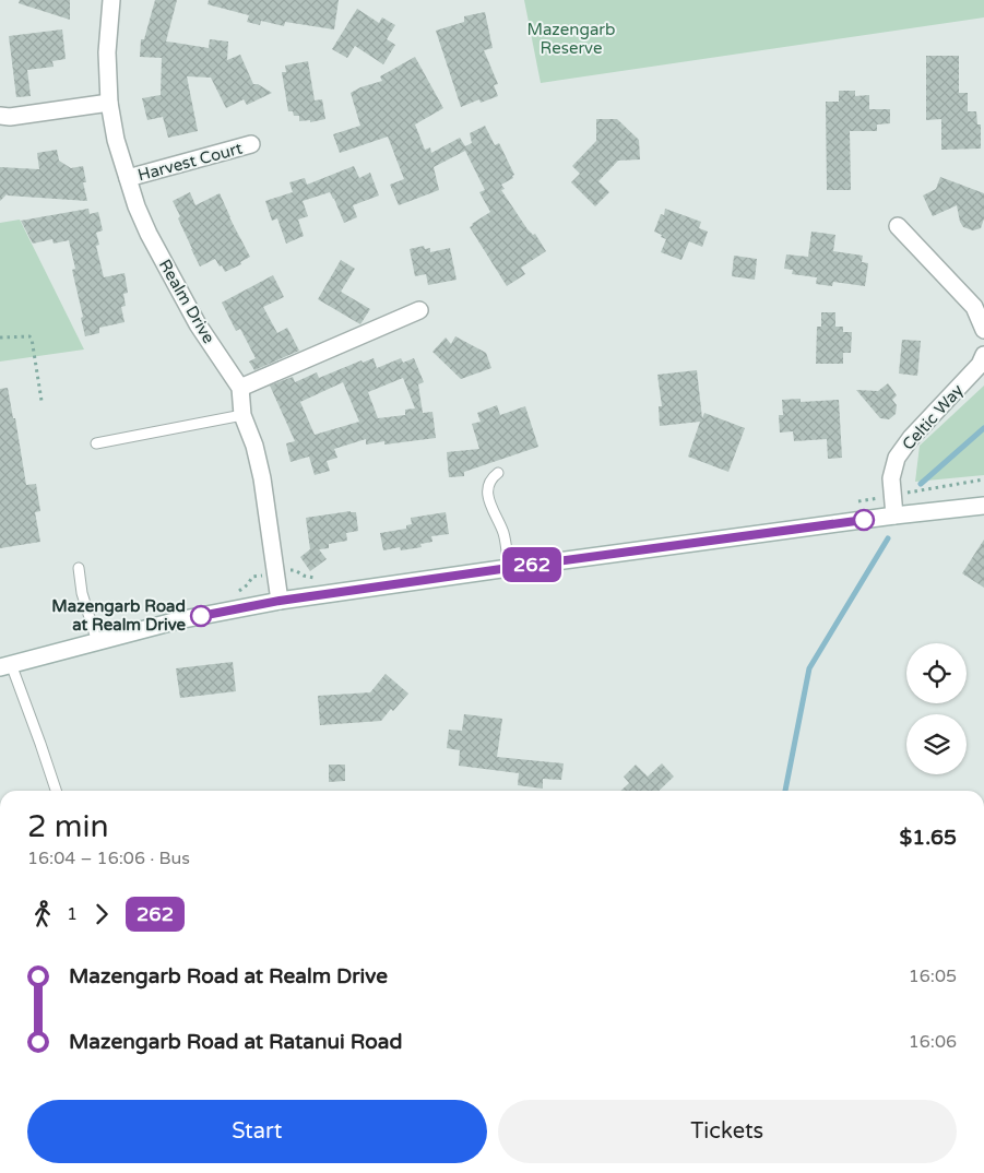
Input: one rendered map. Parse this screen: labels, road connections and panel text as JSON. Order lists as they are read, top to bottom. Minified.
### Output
{"streets":{"street":["Harvest Court","Realm Drive","Celtic Way"]},"crossings":[["Harvest Court","Realm Drive"]],"parks":["Mazengarb Reserve"],"places":["Mazengarb Road at Realm Drive"],"lines":["bus line 262"],"page":{"on_map":"262","heading":["2 min","16:04 – 16:06 · Bus","$1.65"],"legs":["1","262"],"list":[{"name":"Mazengarb Road at Realm Drive","value":"16:05"},{"name":"Mazengarb Road at Ratanui Road","value":"16:06"}],"buttons":["Start","Tickets"]}}
